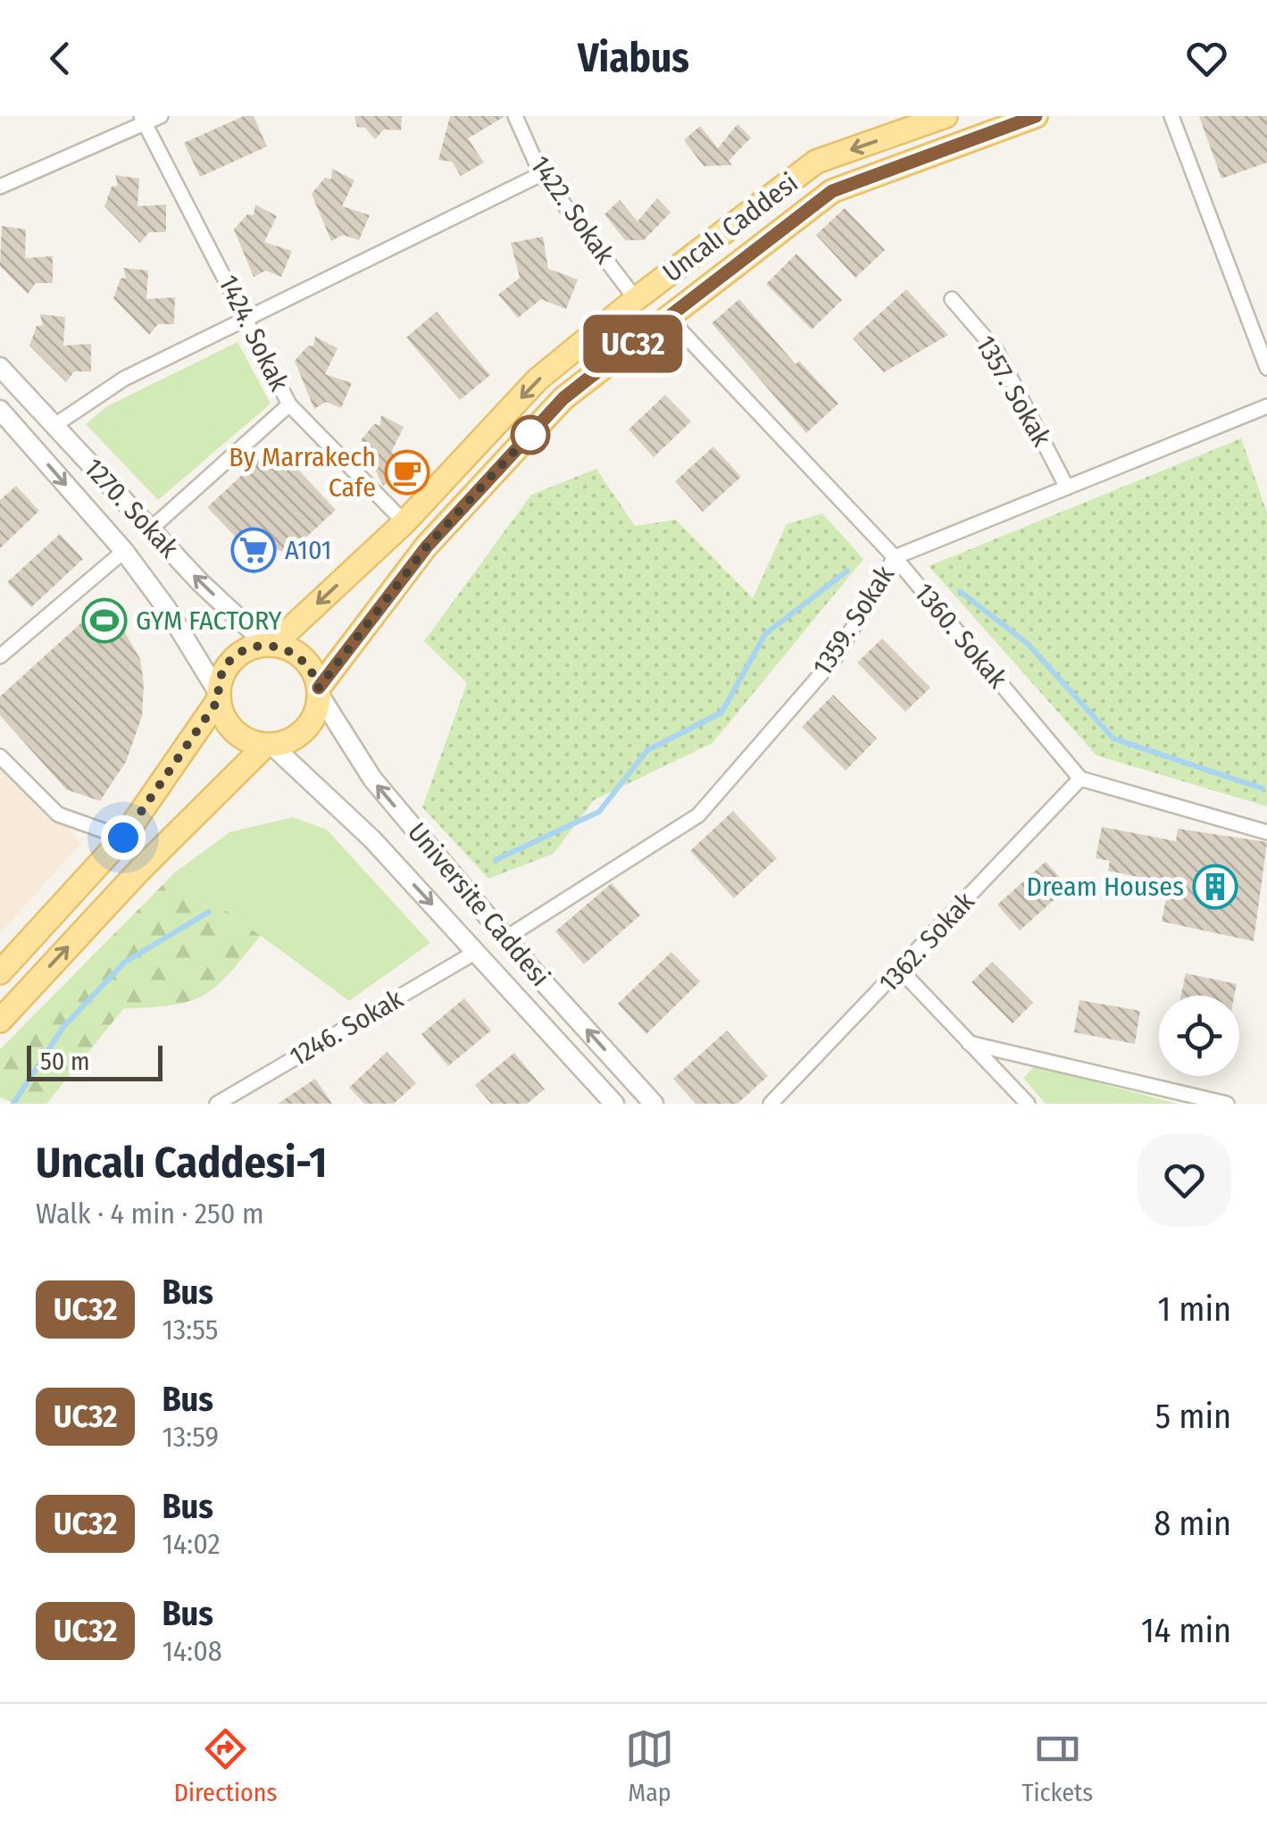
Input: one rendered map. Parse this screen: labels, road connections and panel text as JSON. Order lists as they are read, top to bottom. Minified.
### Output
{"streets":{"main road":["Uncalı Caddesi"],"street":["1422. Sokak","1424. Sokak","1357. Sokak","1270. Sokak","1359. Sokak","1360. Sokak","Universite Caddesi","1362. Sokak","1246. Sokak"]},"crossings":[["1422. Sokak","Uncalı Caddesi"],["Uncalı Caddesi","1424. Sokak"],["Uncalı Caddesi","1270. Sokak"],["Uncalı Caddesi","1360. Sokak"],["Uncalı Caddesi","Universite Caddesi"],["1357. Sokak","1359. Sokak"],["1270. Sokak","Universite Caddesi"],["1359. Sokak","1360. Sokak"],["1359. Sokak","Universite Caddesi"],["1360. Sokak","1362. Sokak"],["Universite Caddesi","1246. Sokak"]],"places":{"cafe":["By Marrakech Cafe"],"supermarket":["A101"],"sports":["GYM FACTORY"],"building":["Dream Houses"]},"lines":["bus line UC32"],"scale_bar":"50 m","page":{"header":"Viabus","on_map":"UC32","scale":"50 m","heading":["Uncalı Caddesi-1","Walk · 4 min · 250 m"],"list":[{"mark":"UC32","name":"Bus","note":"13:55","value":"1 min"},{"mark":"UC32","name":"Bus","note":"13:59","value":"5 min"},{"mark":"UC32","name":"Bus","note":"14:02","value":"8 min"},{"mark":"UC32","name":"Bus","note":"14:08","value":"14 min"}],"tabs":["Directions","Map","Tickets"]}}
